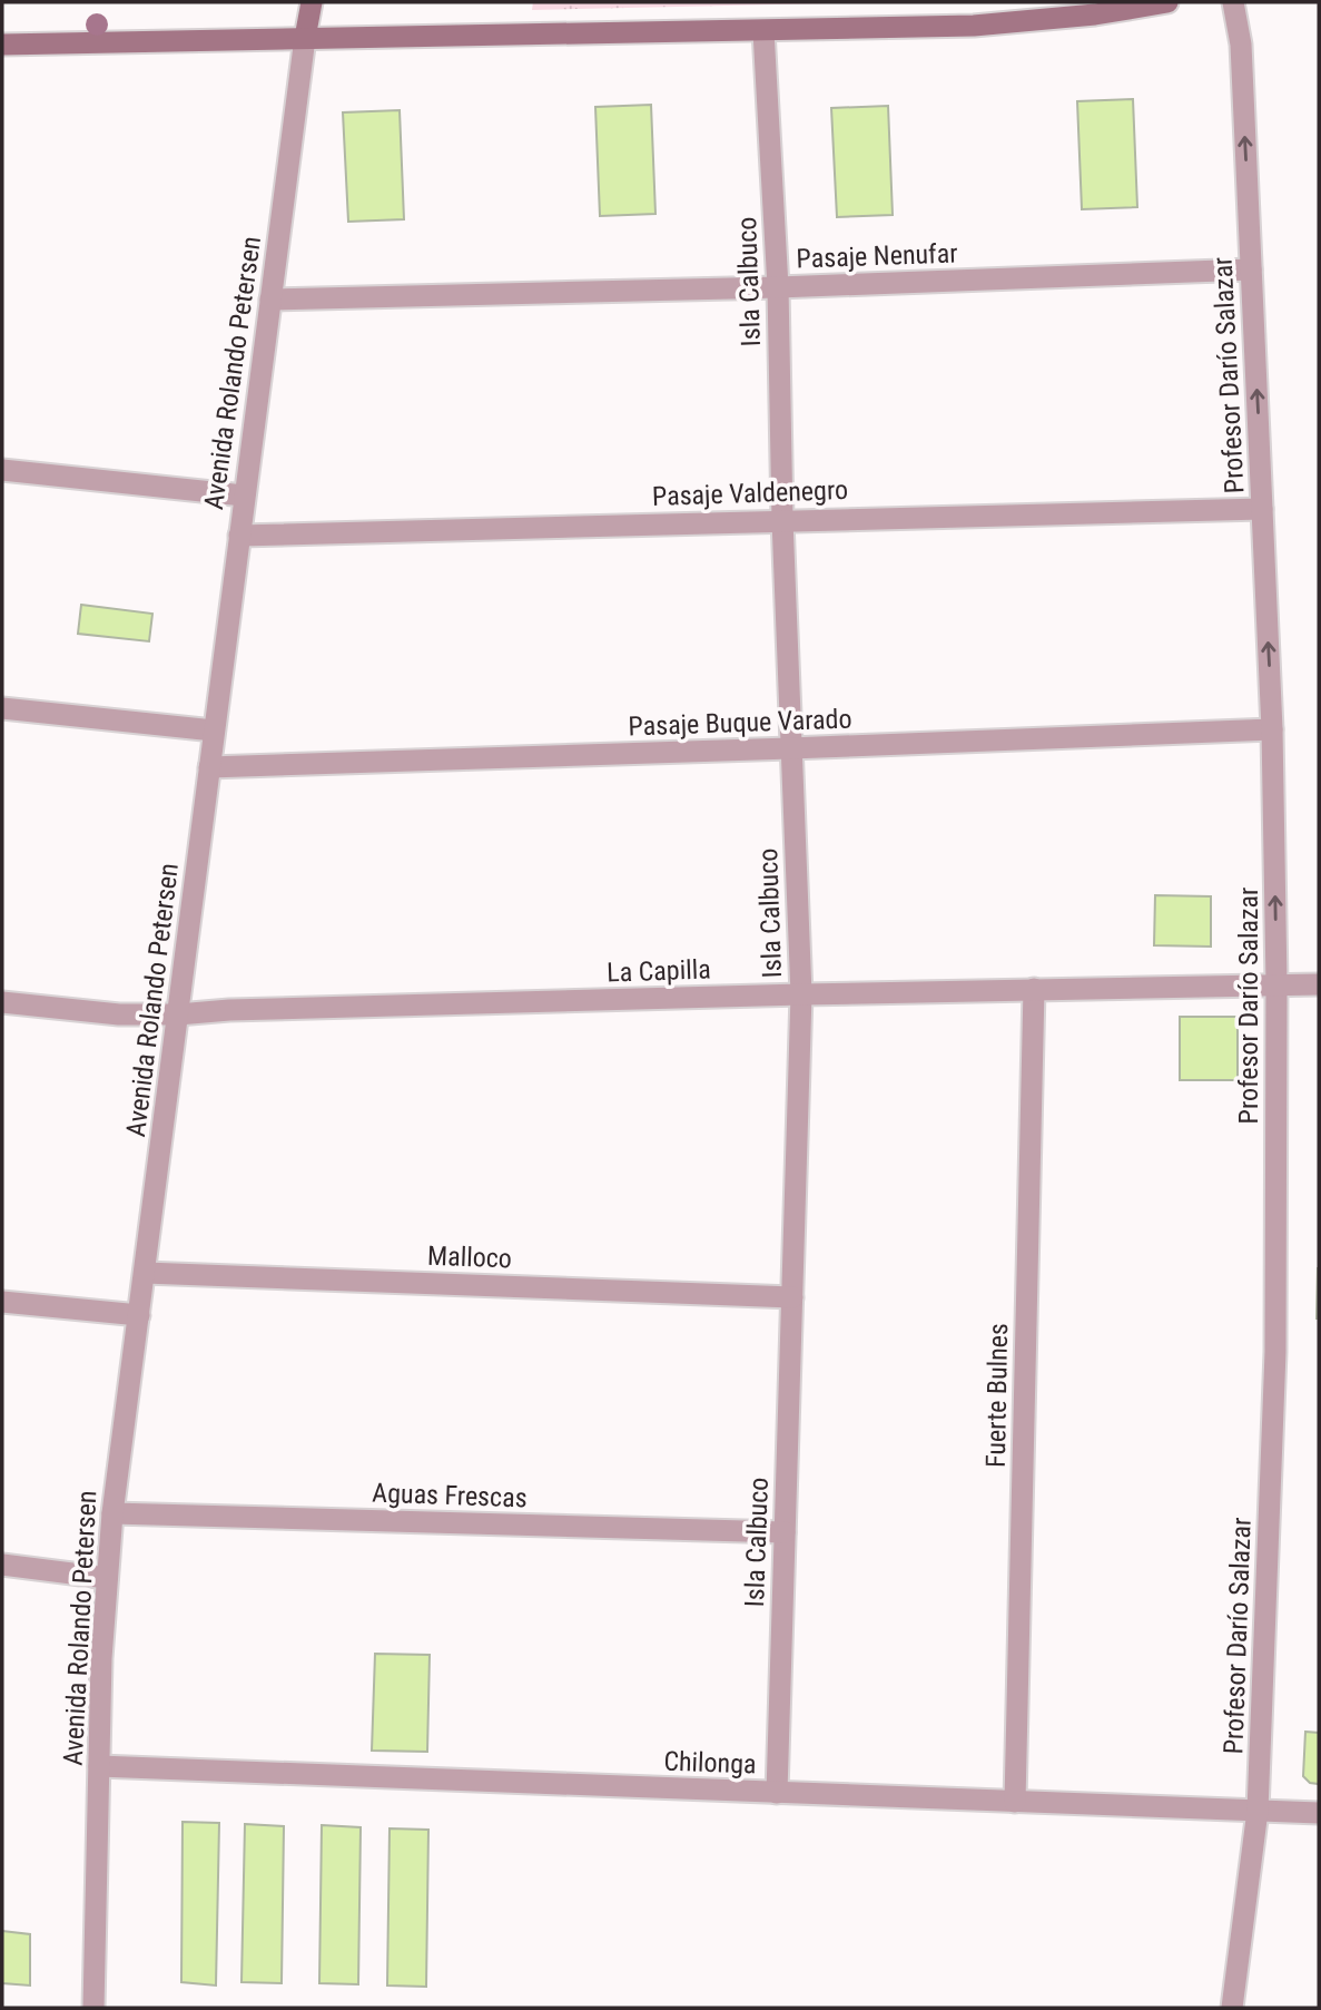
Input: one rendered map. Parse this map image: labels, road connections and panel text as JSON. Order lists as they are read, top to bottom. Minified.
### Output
{"streets":{"main road":["Avenida Rolando Petersen"],"street":["Pasaje Nenufar","Isla Calbuco","Profesor Darío Salazar","Pasaje Valdenegro","Pasaje Buque Varado","La Capilla","Malloco","Fuerte Bulnes","Aguas Frescas","Chilonga"]},"crossings":[["Pasaje Nenufar","Isla Calbuco"],["Pasaje Nenufar","Avenida Rolando Petersen"],["Pasaje Nenufar","Profesor Darío Salazar"],["Isla Calbuco","Pasaje Valdenegro"],["Isla Calbuco","Pasaje Buque Varado"],["Isla Calbuco","La Capilla"],["Isla Calbuco","Malloco"],["Isla Calbuco","Aguas Frescas"],["Isla Calbuco","Chilonga"],["Avenida Rolando Petersen","Pasaje Valdenegro"],["Avenida Rolando Petersen","Pasaje Buque Varado"],["Avenida Rolando Petersen","La Capilla"],["Avenida Rolando Petersen","Malloco"],["Avenida Rolando Petersen","Aguas Frescas"],["Avenida Rolando Petersen","Chilonga"],["Profesor Darío Salazar","Pasaje Valdenegro"],["Profesor Darío Salazar","Pasaje Buque Varado"],["Profesor Darío Salazar","La Capilla"],["Profesor Darío Salazar","Chilonga"],["La Capilla","Fuerte Bulnes"],["Fuerte Bulnes","Chilonga"]],"one_way":["Profesor Darío Salazar"]}
